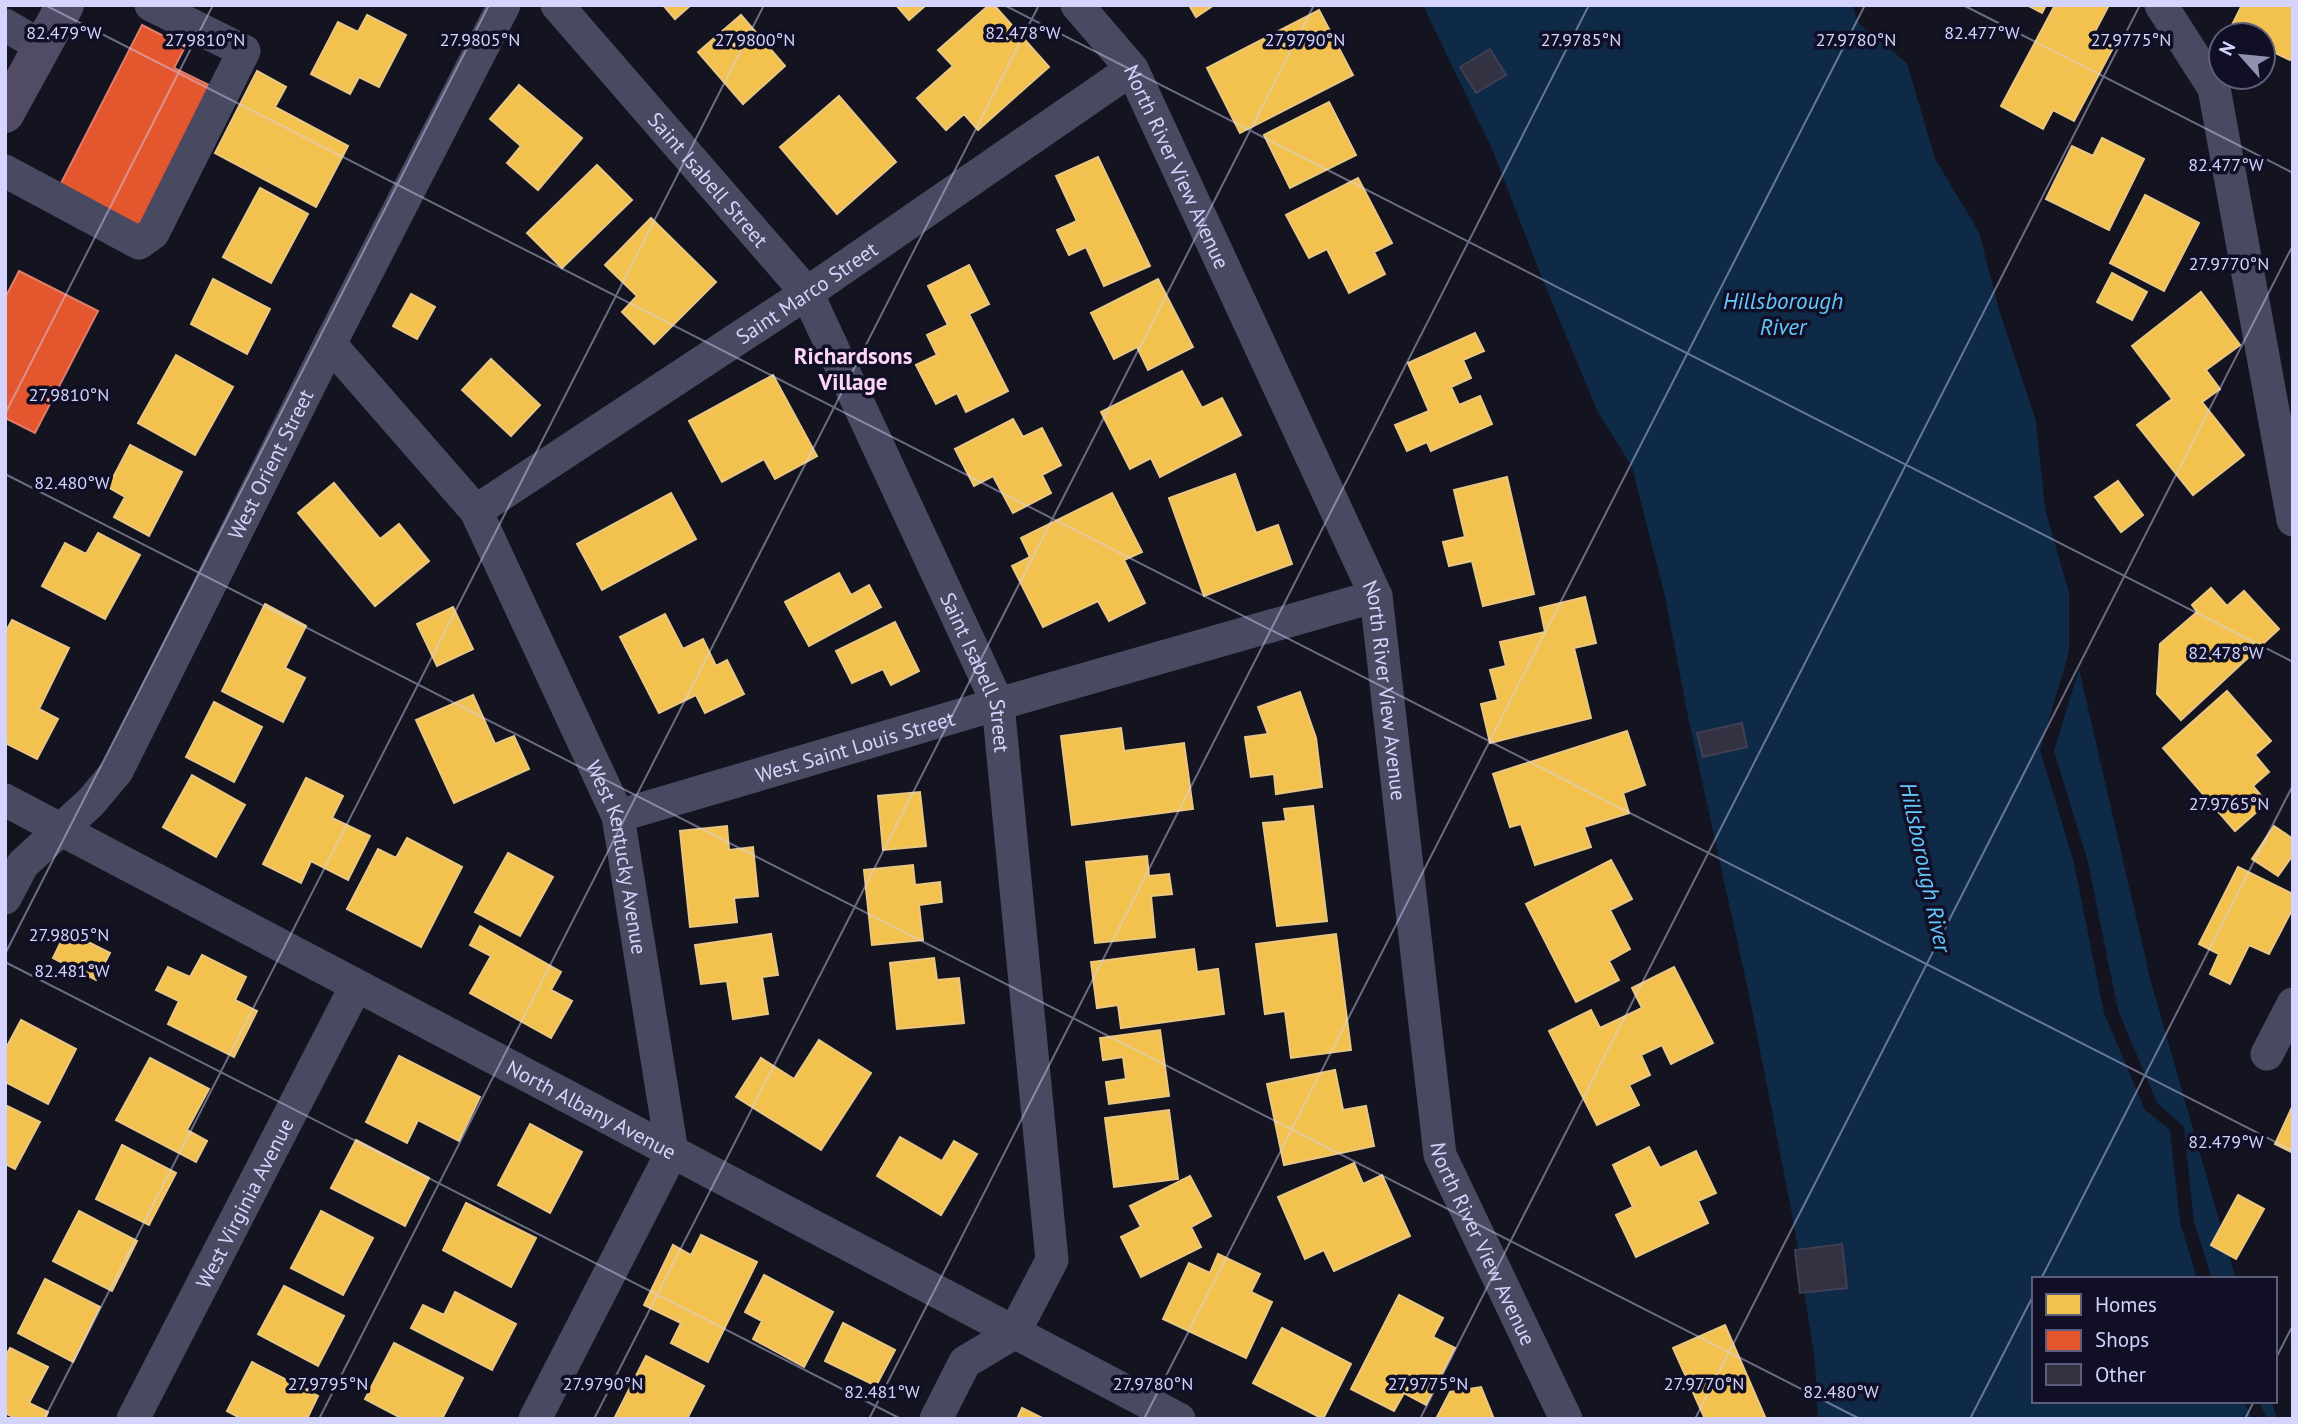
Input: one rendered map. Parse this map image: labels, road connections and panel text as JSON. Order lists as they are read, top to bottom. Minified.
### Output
{"streets":{"street":["North River View Avenue","Saint Isabell Street","Saint Marco Street","West Orient Street","West Saint Louis Street","West Kentucky Avenue","North Albany Avenue","West Virginia Avenue"]},"crossings":[["North River View Avenue","Saint Marco Street"],["North River View Avenue","West Saint Louis Street"],["Saint Isabell Street","Saint Marco Street"],["Saint Isabell Street","West Saint Louis Street"],["Saint Isabell Street","North Albany Avenue"],["Saint Marco Street","West Kentucky Avenue"],["West Orient Street","West Kentucky Avenue"],["West Orient Street","North Albany Avenue"],["West Saint Louis Street","West Kentucky Avenue"],["West Kentucky Avenue","North Albany Avenue"],["North Albany Avenue","West Virginia Avenue"]],"districts":["Richardsons Village"],"water":["Hillsborough River"],"legend":["Homes","Shops","Other"],"north":"top left","coordinates":["82.477°W","82.479°W","82.478°W","27.9810°N","27.9805°N","27.9800°N","27.9790°N","27.9785°N","27.9780°N","27.9775°N","27.9770°N","82.480°W","27.9765°N","82.481°W","27.9795°N"]}
